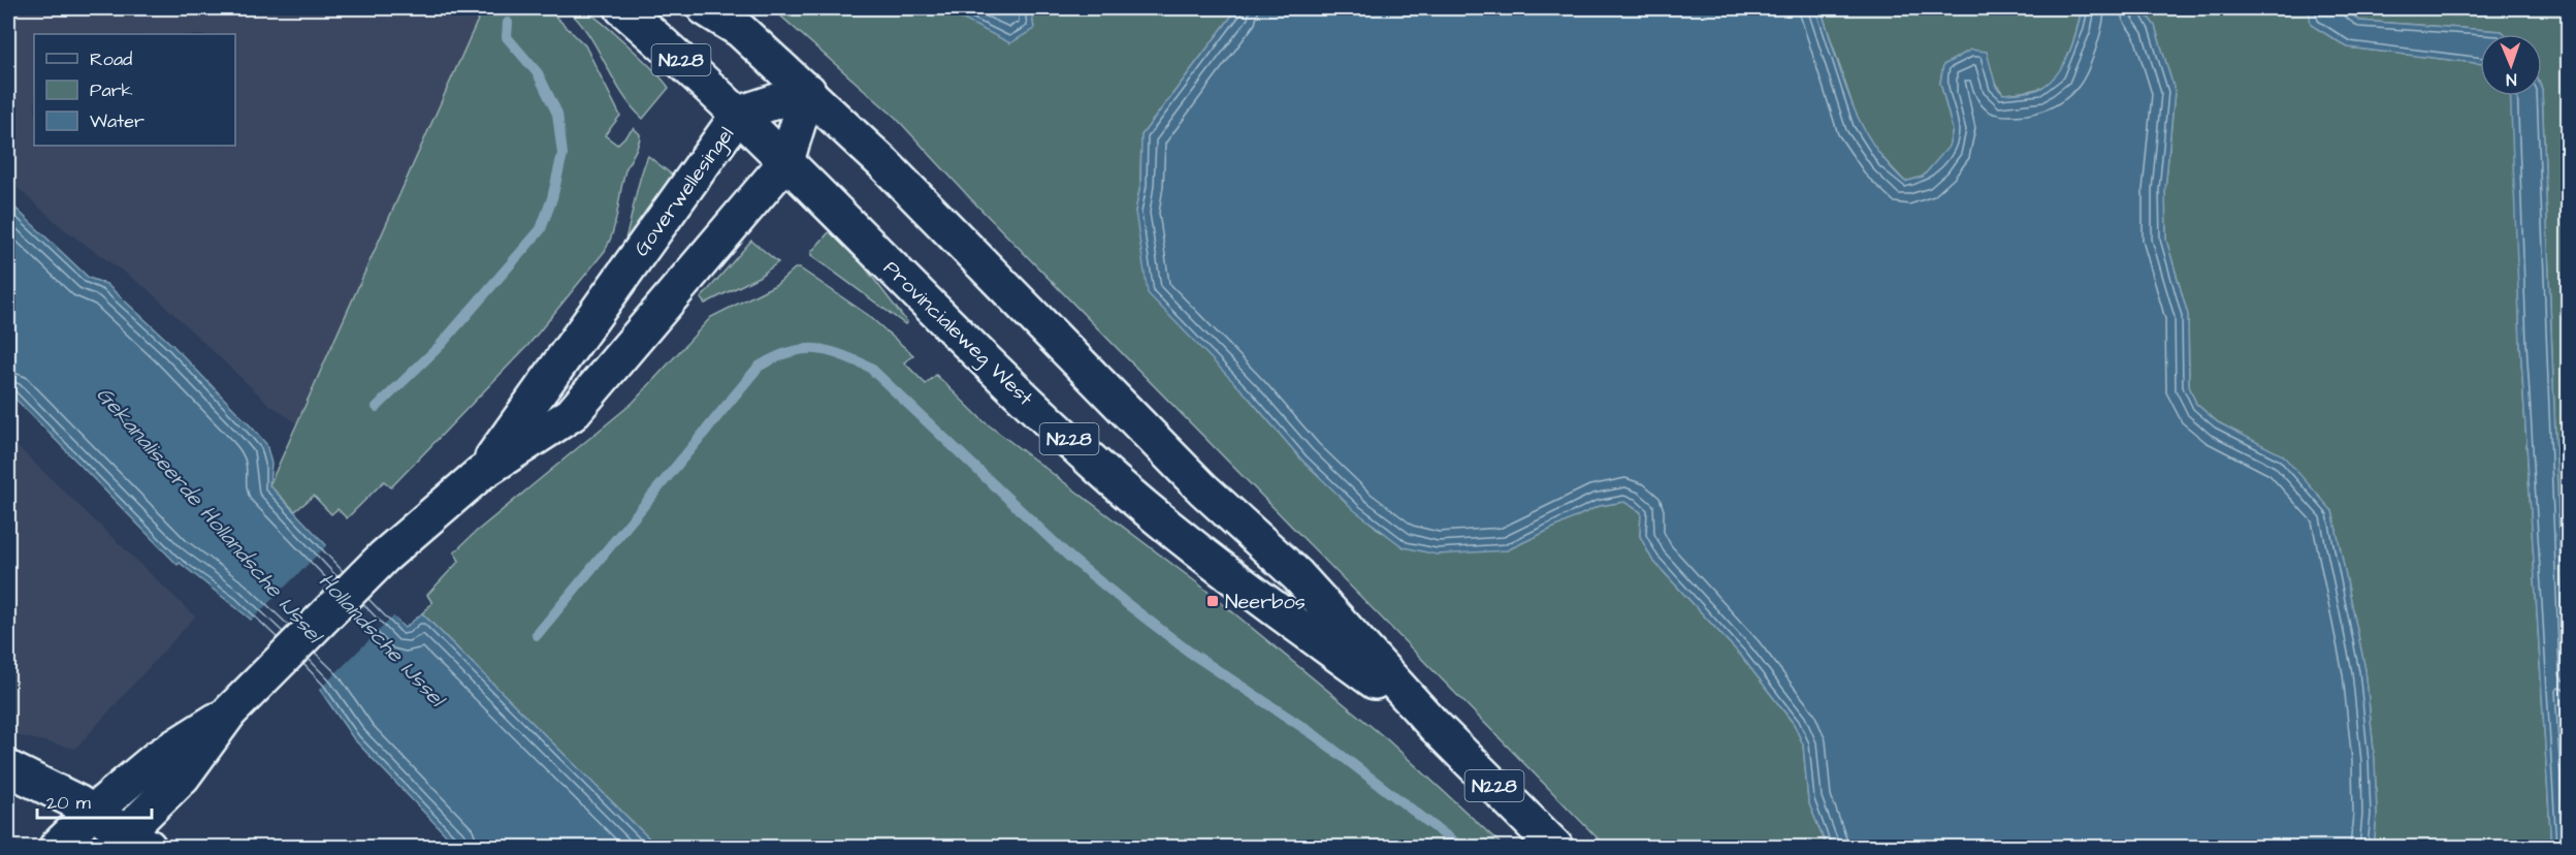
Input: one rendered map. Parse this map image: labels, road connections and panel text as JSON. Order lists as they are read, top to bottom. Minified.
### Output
{"streets":{"main road":["N228","Goverwellesingel","Provincialeweg West"]},"crossings":[["Goverwellesingel","Provincialeweg West"]],"water":["Gekanaliseerde Hollandsche IJssel","Hollandsche IJssel"],"places":{"transit":["Neerbos"]},"legend":["Road","Park","Water"],"scale_bar":"20 m","north":"bottom"}
